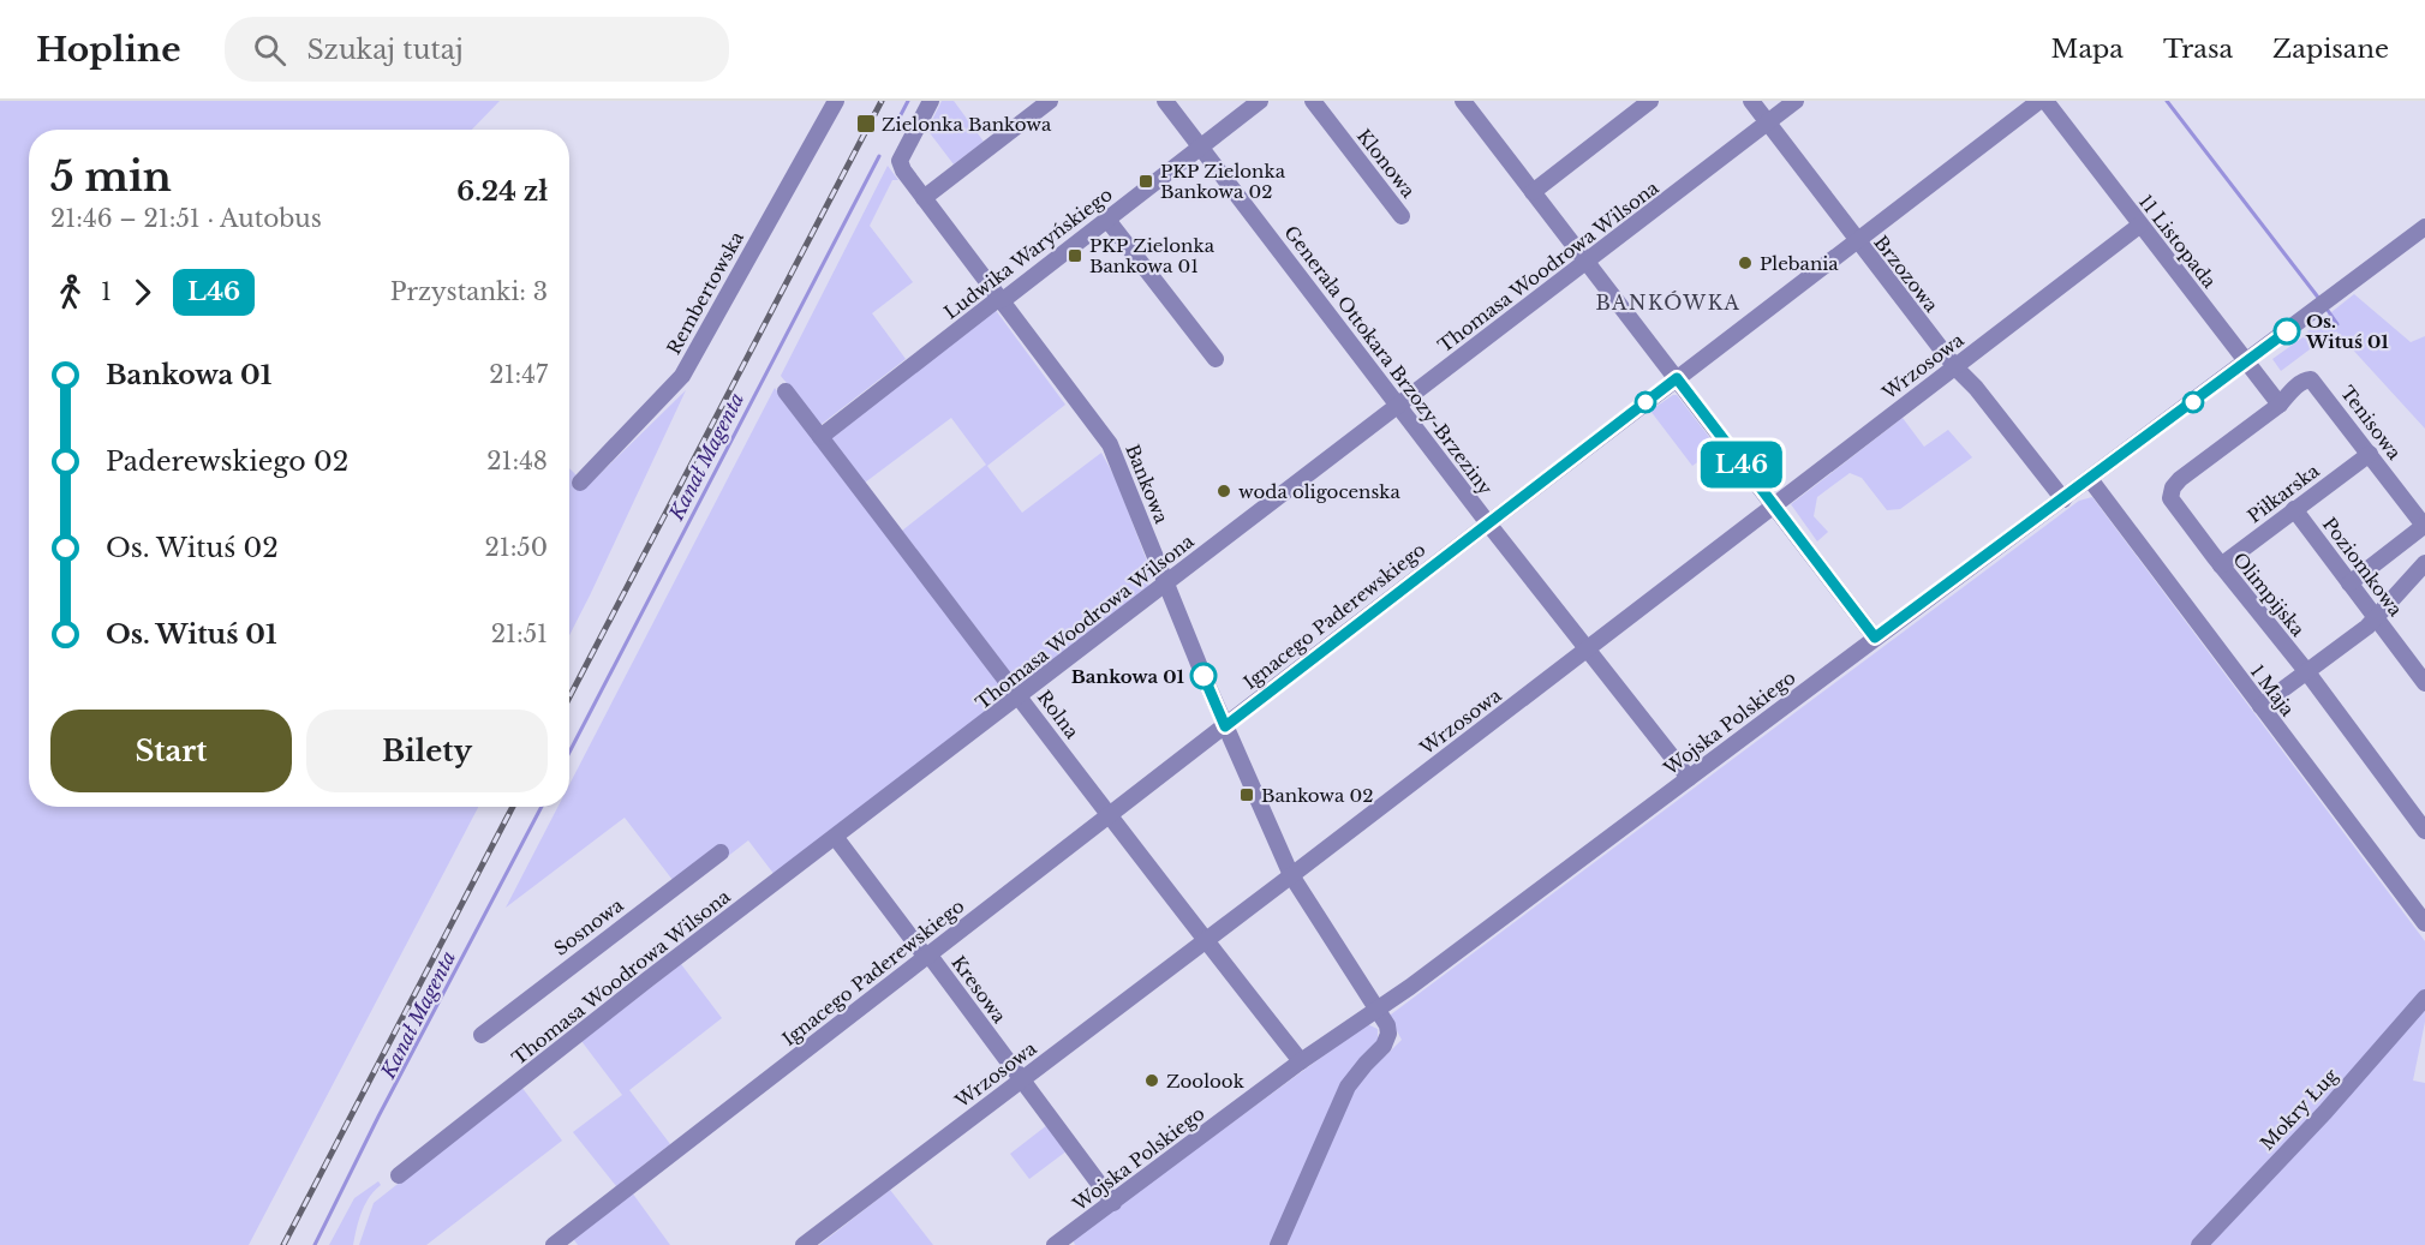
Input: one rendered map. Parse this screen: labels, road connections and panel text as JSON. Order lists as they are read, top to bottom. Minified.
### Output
{"streets":{"street":["Klonowa","11 Listopada","Ludwika Waryńskiego","Thomasa Woodrowa Wilsona","Brzozowa","Rembertowska","Generała Ottokara Brzozy-Brzeziny","Wrzosowa","Tenisowa","Bankowa","Piłkarska","Poziomkowa","Olimpijska","Ignacego Paderewskiego","1 Maja","Rolna","Wojska Polskiego","Sosnowa","Kresowa","Mokry Ług"]},"crossings":[["11 Listopada","Wrzosowa"],["11 Listopada","Tenisowa"],["11 Listopada","Olimpijska"],["11 Listopada","Ignacego Paderewskiego"],["11 Listopada","Wojska Polskiego"],["Ludwika Waryńskiego","Generała Ottokara Brzozy-Brzeziny"],["Ludwika Waryńskiego","Bankowa"],["Ludwika Waryńskiego","Rolna"],["Thomasa Woodrowa Wilsona","Brzozowa"],["Thomasa Woodrowa Wilsona","Generała Ottokara Brzozy-Brzeziny"],["Thomasa Woodrowa Wilsona","Bankowa"],["Thomasa Woodrowa Wilsona","Rolna"],["Thomasa Woodrowa Wilsona","Kresowa"],["Brzozowa","Wrzosowa"],["Brzozowa","Ignacego Paderewskiego"],["Brzozowa","Wojska Polskiego"],["Generała Ottokara Brzozy-Brzeziny","Wrzosowa"],["Generała Ottokara Brzozy-Brzeziny","Ignacego Paderewskiego"],["Generała Ottokara Brzozy-Brzeziny","Wojska Polskiego"],["Wrzosowa","Bankowa"],["Wrzosowa","Rolna"],["Wrzosowa","Kresowa"],["Tenisowa","Piłkarska"],["Tenisowa","Olimpijska"],["Bankowa","Ignacego Paderewskiego"],["Bankowa","Wojska Polskiego"],["Piłkarska","Poziomkowa"],["Piłkarska","Olimpijska"],["Ignacego Paderewskiego","Rolna"],["Ignacego Paderewskiego","Kresowa"],["1 Maja","Wojska Polskiego"],["Rolna","Wojska Polskiego"],["Wojska Polskiego","Kresowa"]],"districts":["BANKÓWKA"],"water":["Kanał Magenta"],"places":{"transit":["Zielonka Bankowa","PKP Zielonka Bankowa 02","PKP Zielonka Bankowa 01","Bankowa 02"],"other":["Plebania","Os. Wituś 01","woda oligocenska","Bankowa 01","Zoolook"]},"lines":["bus line L46"],"page":{"header":"Hopline","search":"Szukaj tutaj","nav":["Mapa","Trasa","Zapisane"],"on_map":"L46","heading":["5 min","21:46 – 21:51 · Autobus","6.24 zł"],"legs":["1","L46","Przystanki: 3"],"list":[{"name":"Bankowa 01","value":"21:47"},{"name":"Paderewskiego 02","value":"21:48"},{"name":"Os. Wituś 02","value":"21:50"},{"name":"Os. Wituś 01","value":"21:51"}],"buttons":["Start","Bilety"]}}
